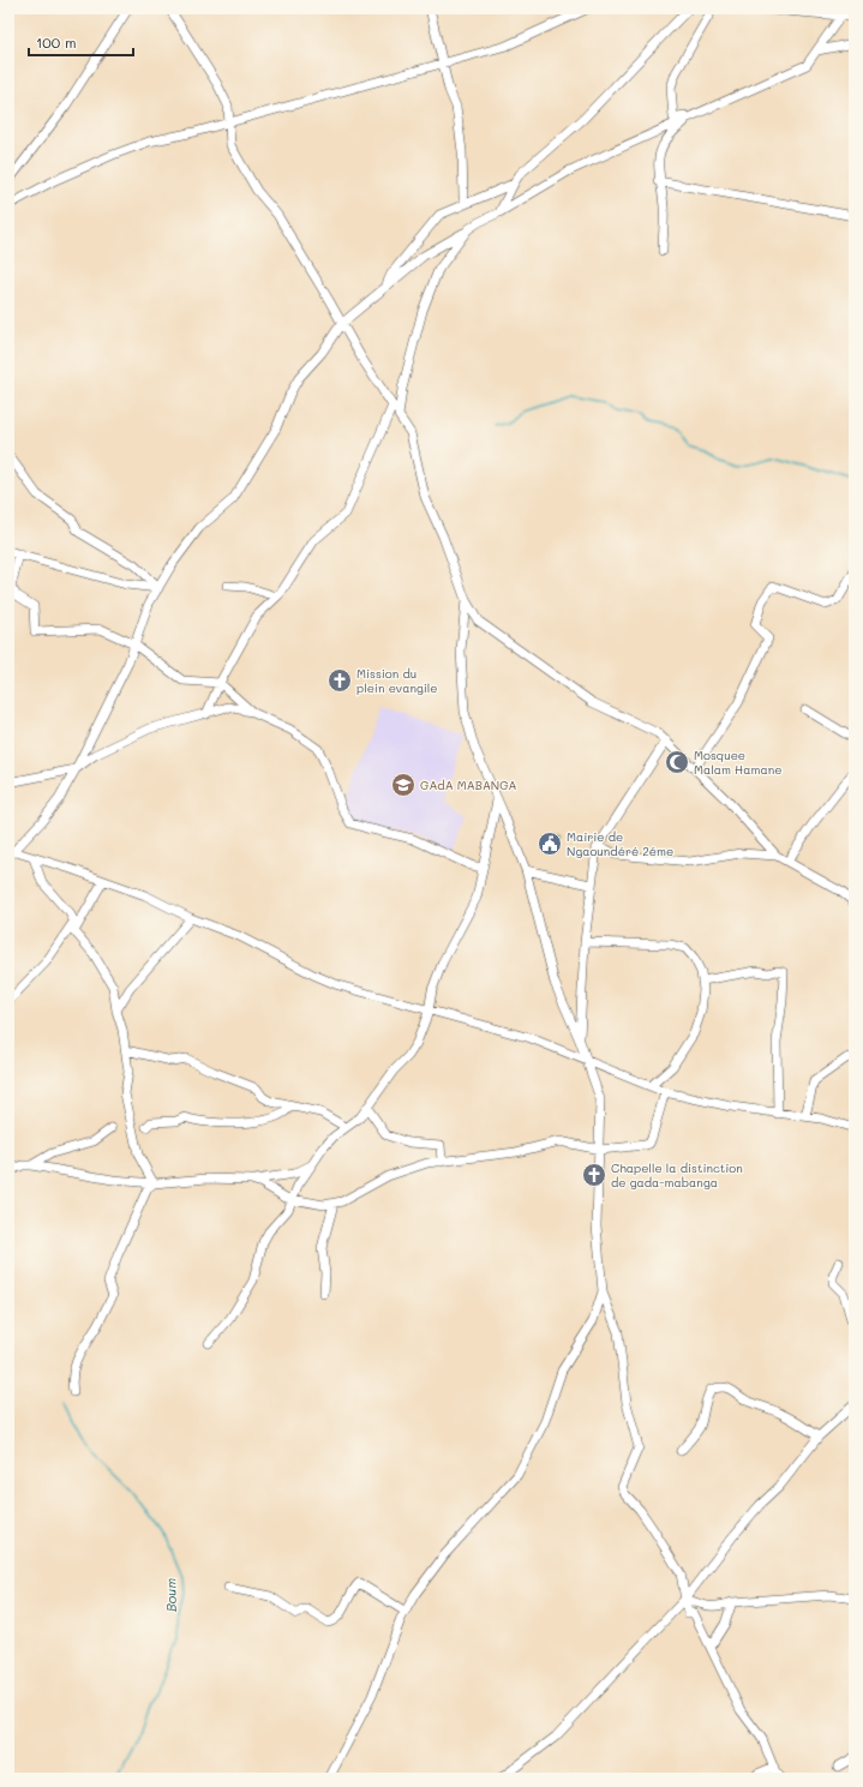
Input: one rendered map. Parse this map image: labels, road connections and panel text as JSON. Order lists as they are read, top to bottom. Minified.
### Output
{"water":["Boum"],"places":{"church":["Mission du plein evangile","Chapelle la distinction de gada-mabanga"],"mosque":["Mosquee Malam Hamane"],"school or university":["GAdA MABANGA"],"public building":["Mairie de Ngaoundéré 2éme"]},"scale_bar":"100 m"}
